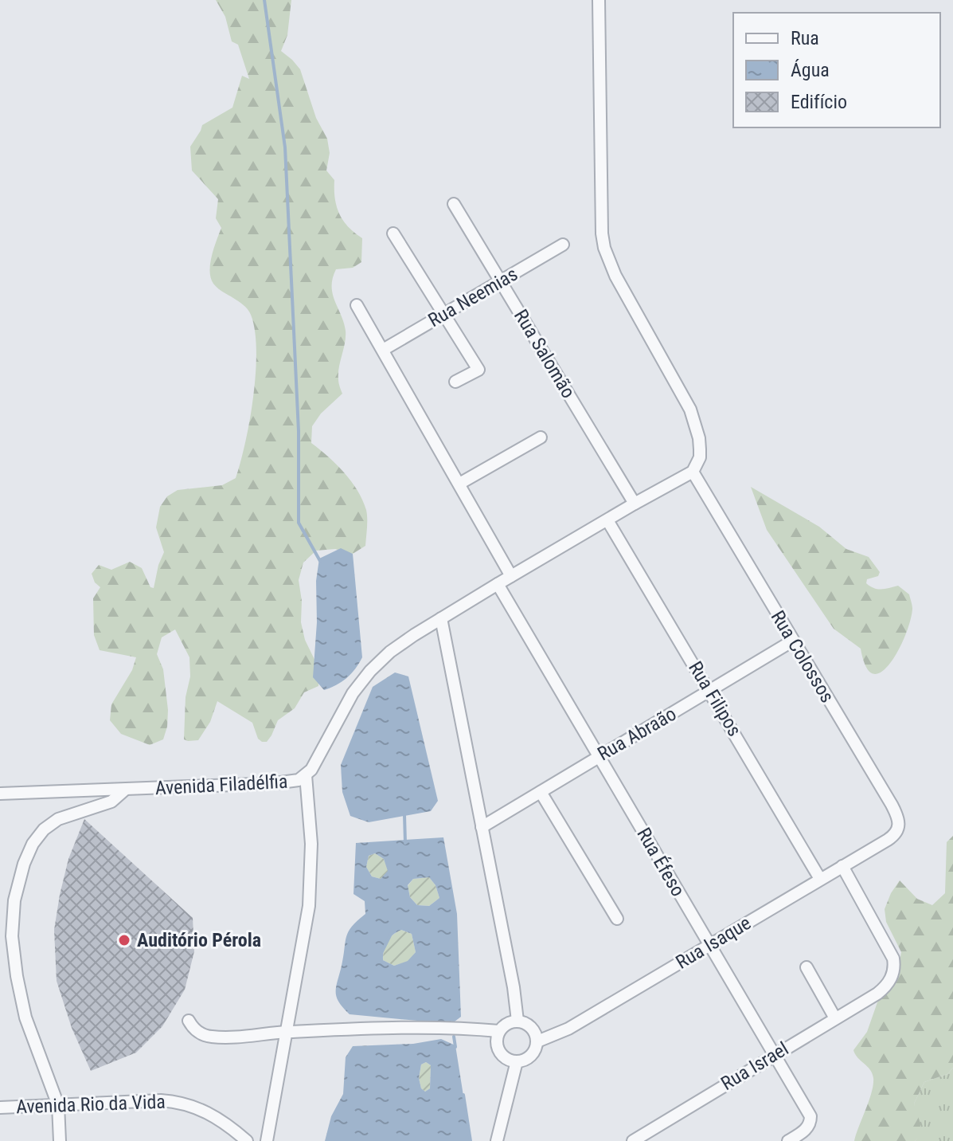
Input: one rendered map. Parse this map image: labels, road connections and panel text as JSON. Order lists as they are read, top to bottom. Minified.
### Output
{"streets":{"street":["Rua Neemias","Rua Salomão","Rua Colossos","Rua Filipos","Rua Abraão","Avenida Filadélfia","Rua Éfeso","Rua Isaque","Rua Israel","Avenida Rio da Vida"]},"crossings":[["Rua Neemias","Rua Salomão"],["Rua Salomão","Avenida Filadélfia"],["Rua Colossos","Rua Abraão"],["Rua Colossos","Avenida Filadélfia"],["Rua Colossos","Rua Isaque"],["Rua Filipos","Rua Abraão"],["Rua Filipos","Avenida Filadélfia"],["Rua Filipos","Rua Isaque"],["Rua Abraão","Rua Éfeso"],["Avenida Filadélfia","Rua Éfeso"],["Rua Éfeso","Rua Isaque"],["Rua Éfeso","Rua Israel"],["Rua Isaque","Rua Israel"]],"places":["Auditório Pérola"],"legend":["Rua","Água","Edifício"]}
